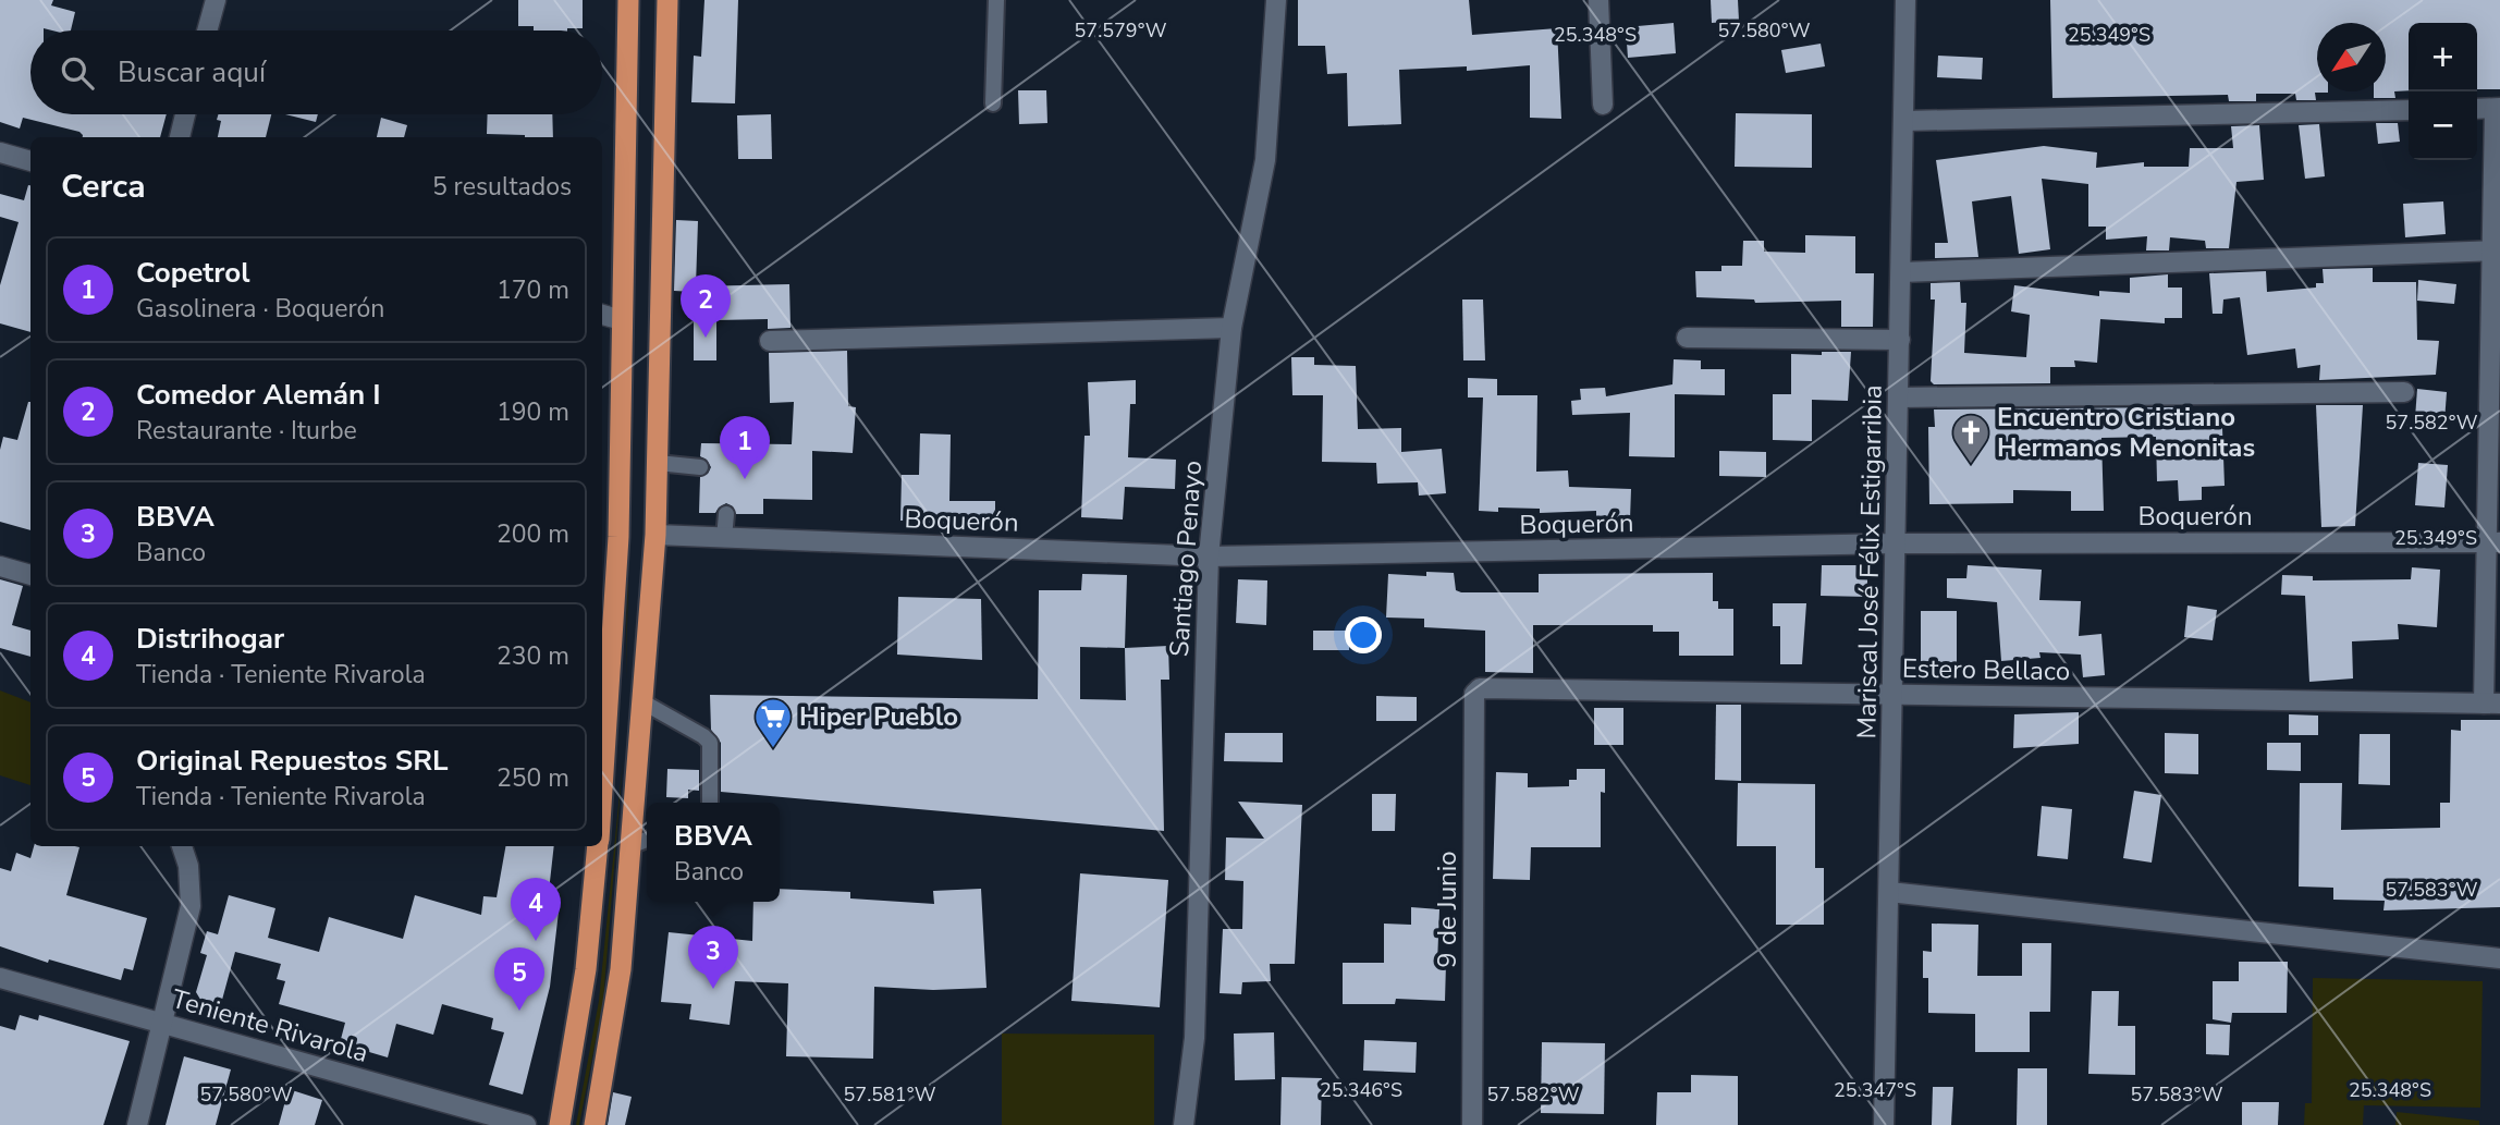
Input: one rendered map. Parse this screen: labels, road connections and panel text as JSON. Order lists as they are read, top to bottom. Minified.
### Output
{"streets":{"street":["Boquerón","Santiago Penayo","Mariscal José Félix Estigarribia","Estero Bellaco","9 de Junio","Teniente Rivarola"]},"crossings":[["Boquerón","Santiago Penayo"],["Boquerón","Mariscal José Félix Estigarribia"],["Mariscal José Félix Estigarribia","Estero Bellaco"],["Estero Bellaco","9 de Junio"]],"places":{"church":["Encuentro Cristiano Hermanos Menonitas"],"supermarket":["Hiper Pueblo"]},"north":"bottom left","page":{"map_buttons":["+","−"],"search":"Buscar aquí","heading":["Cerca","5 resultados"],"list":[{"mark":"1","name":"Copetrol","note":"Gasolinera · Boquerón","value":"170 m"},{"mark":"2","name":"Comedor Alemán I","note":"Restaurante · Iturbe","value":"190 m"},{"mark":"3","name":"BBVA","note":"Banco","value":"200 m"},{"mark":"4","name":"Distrihogar","note":"Tienda · Teniente Rivarola","value":"230 m"},{"mark":"5","name":"Original Repuestos SRL","note":"Tienda · Teniente Rivarola","value":"250 m"}],"pins":["2","1","4","3","5"],"popup":["BBVA","Banco"]},"coordinates":["57.579°W","57.580°W","25.348°S","25.349°S","57.582°W","57.583°W","25.346°S","25.347°S","57.581°W"]}
